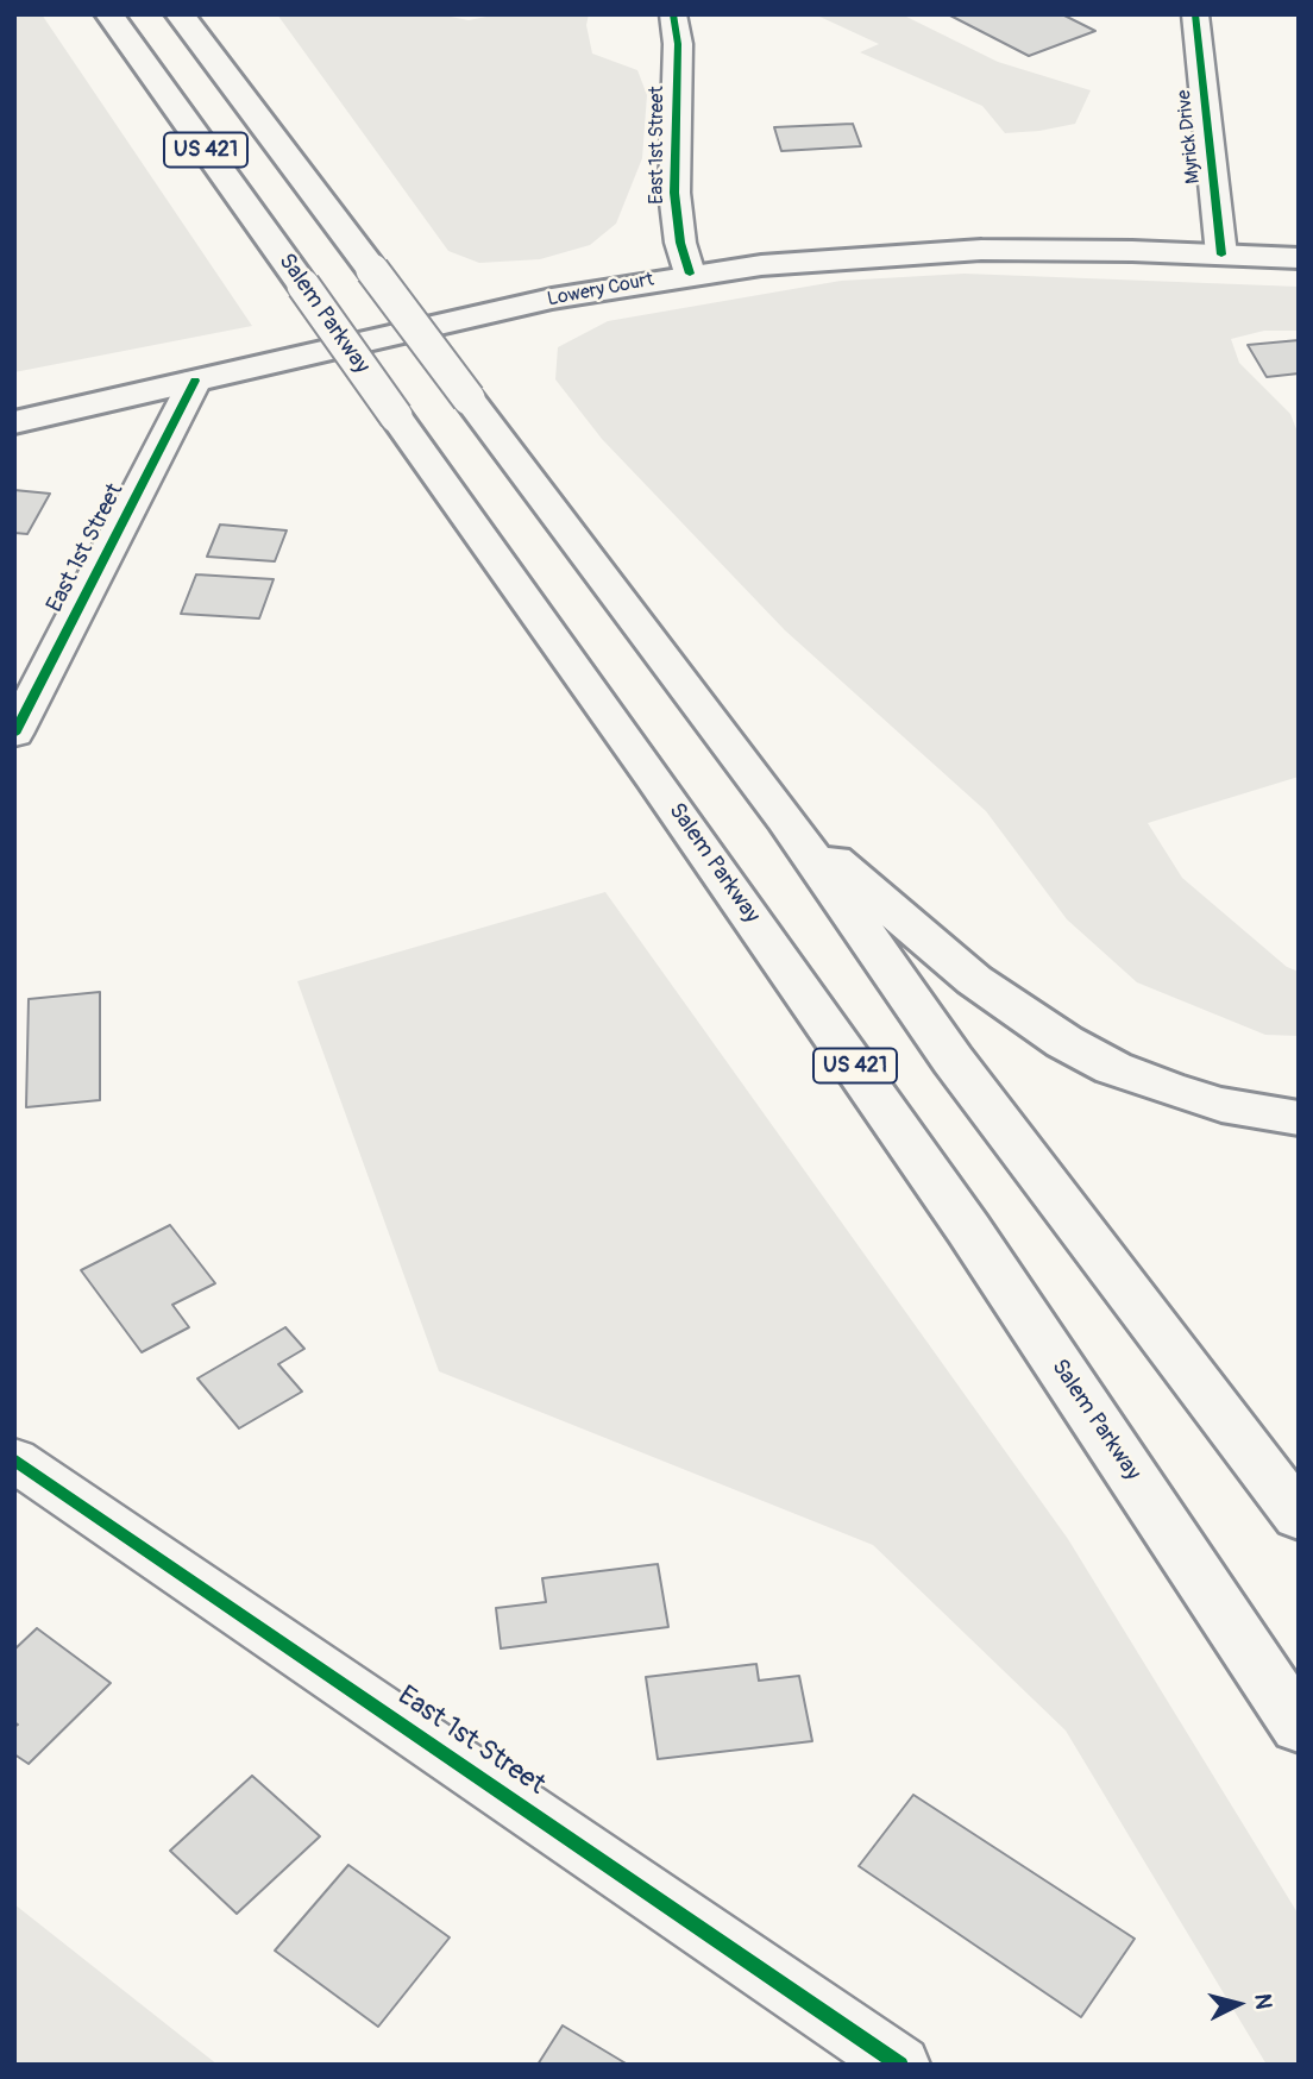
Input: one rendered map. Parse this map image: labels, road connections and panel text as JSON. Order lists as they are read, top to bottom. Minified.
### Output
{"streets":{"main road":["US 421","Lowery Court","Salem Parkway"],"street":["Myrick Drive","East 1st Street"]},"crossings":[["Myrick Drive","Lowery Court"],["East 1st Street","Lowery Court"]],"north":"right"}
